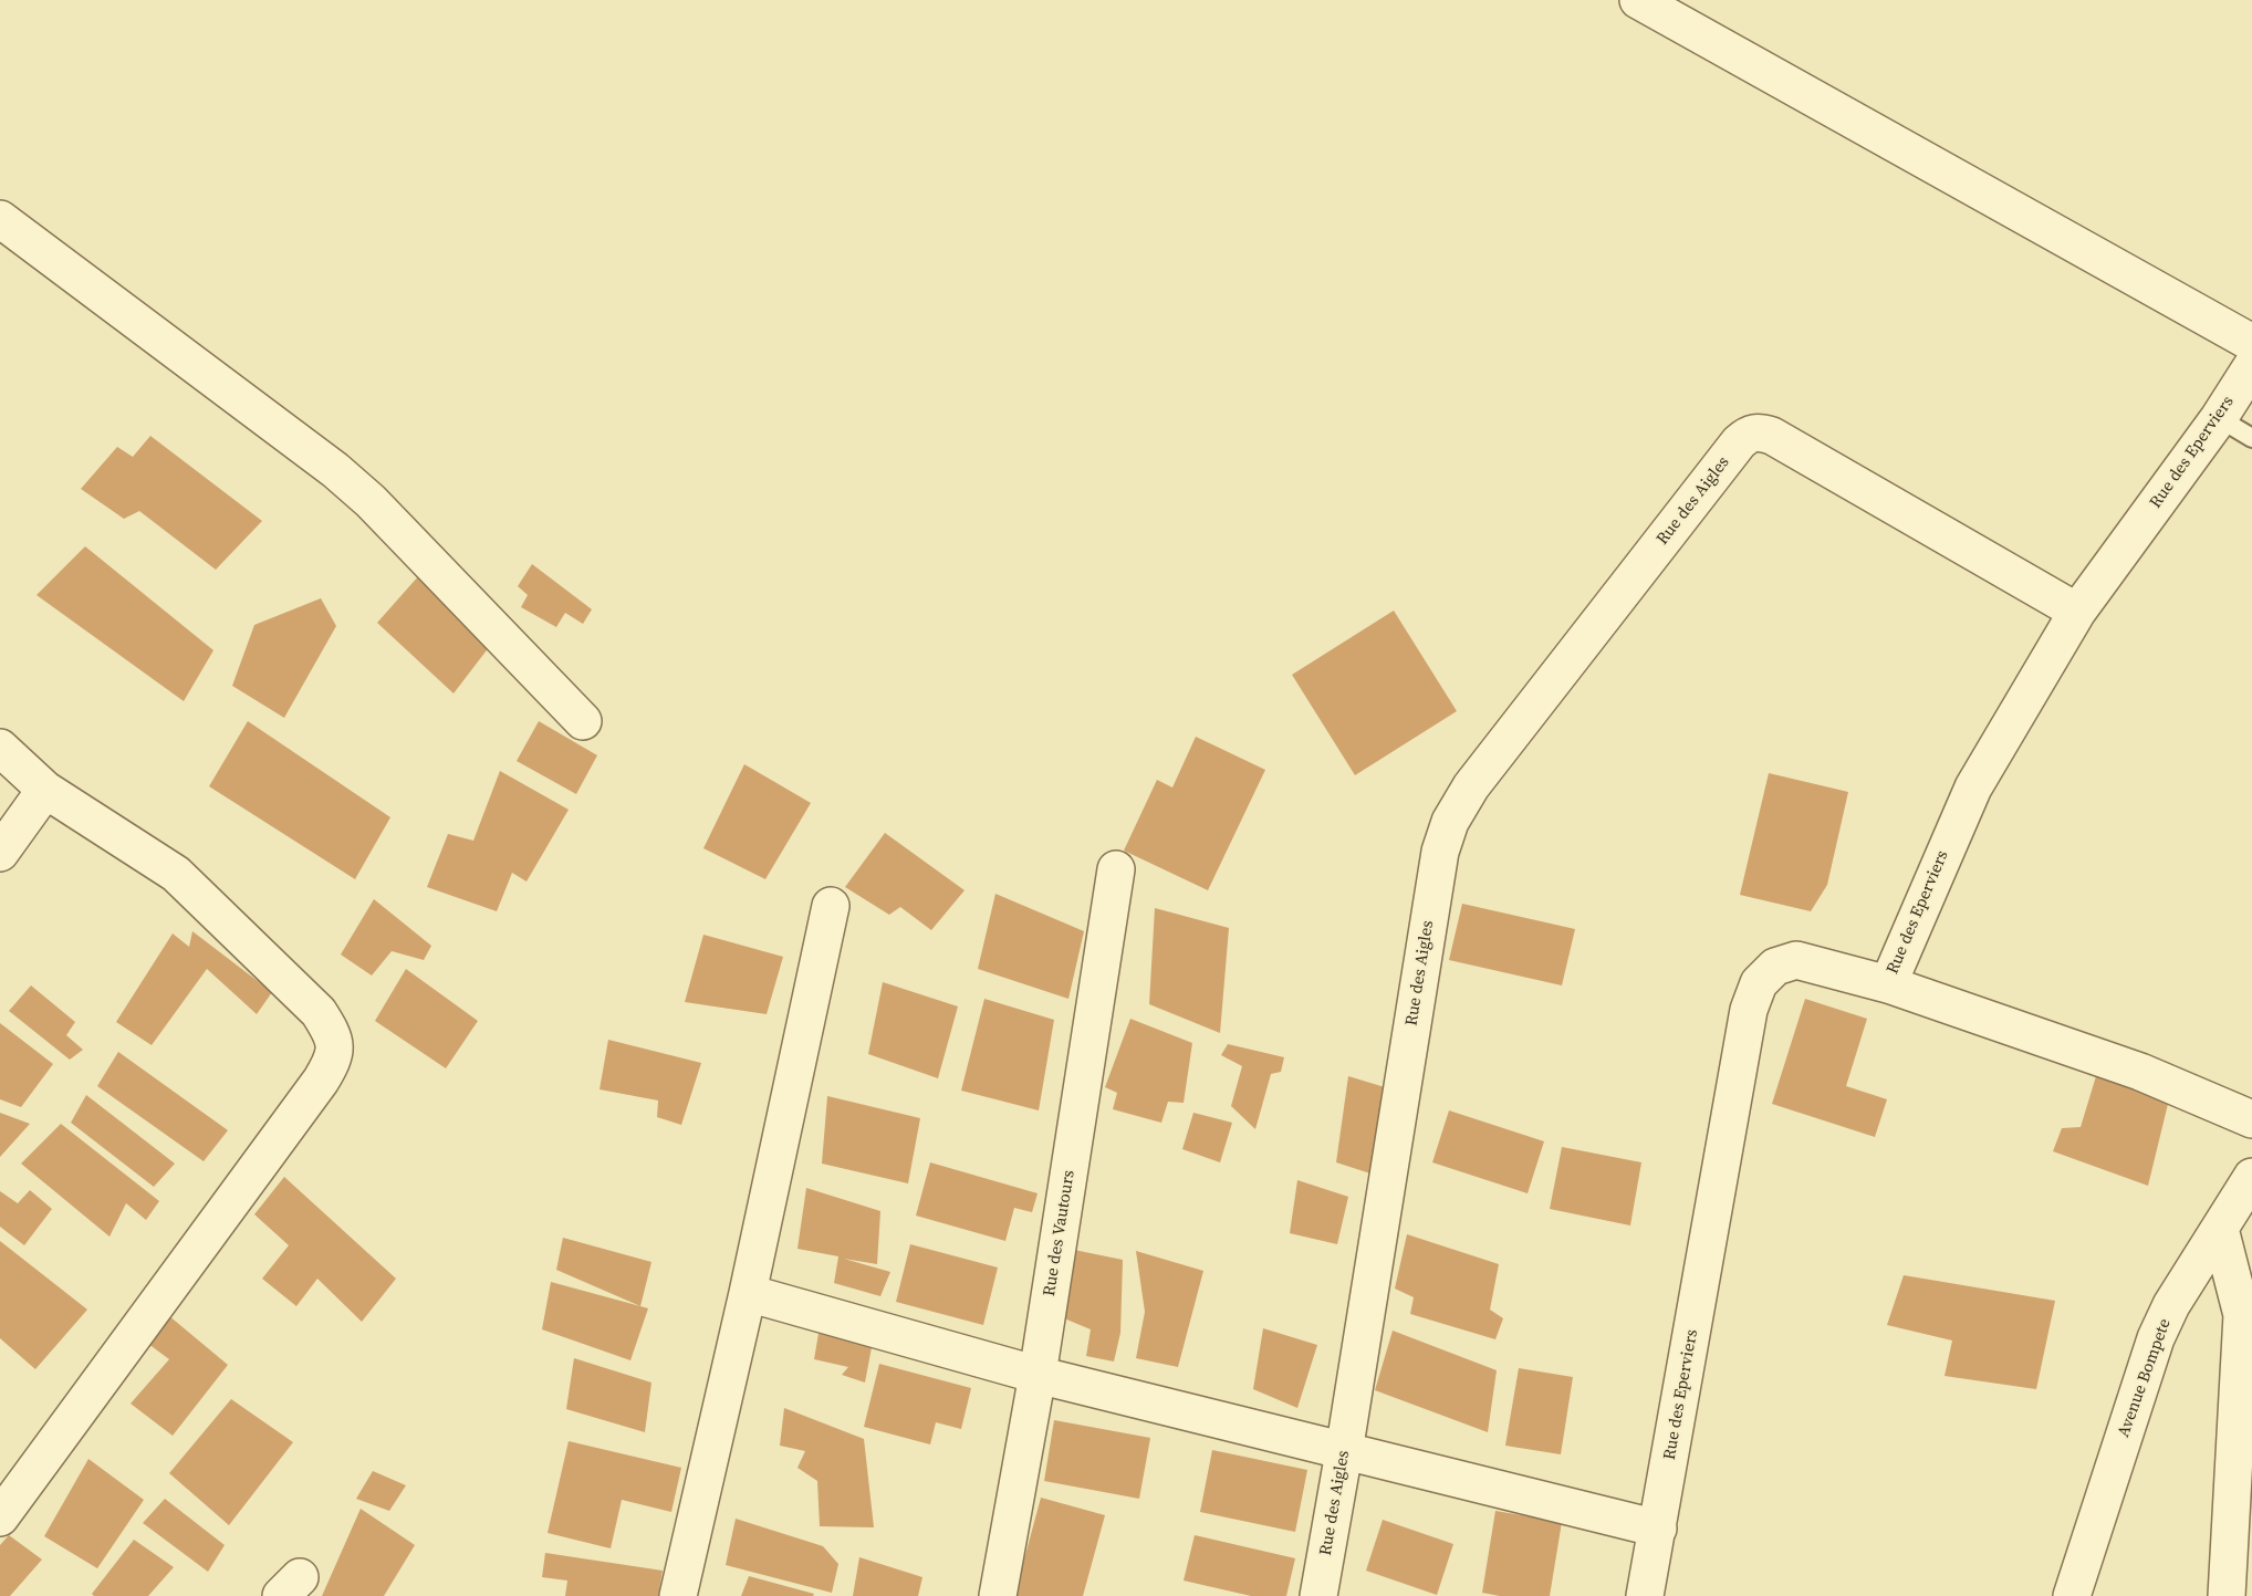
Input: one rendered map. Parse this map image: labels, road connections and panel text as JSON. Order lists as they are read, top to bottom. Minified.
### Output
{"streets":{"street":["Rue des Eperviers","Rue des Aigles","Rue des Vautours","Avenue Bompete"]},"crossings":[["Rue des Eperviers","Rue des Aigles"]]}
